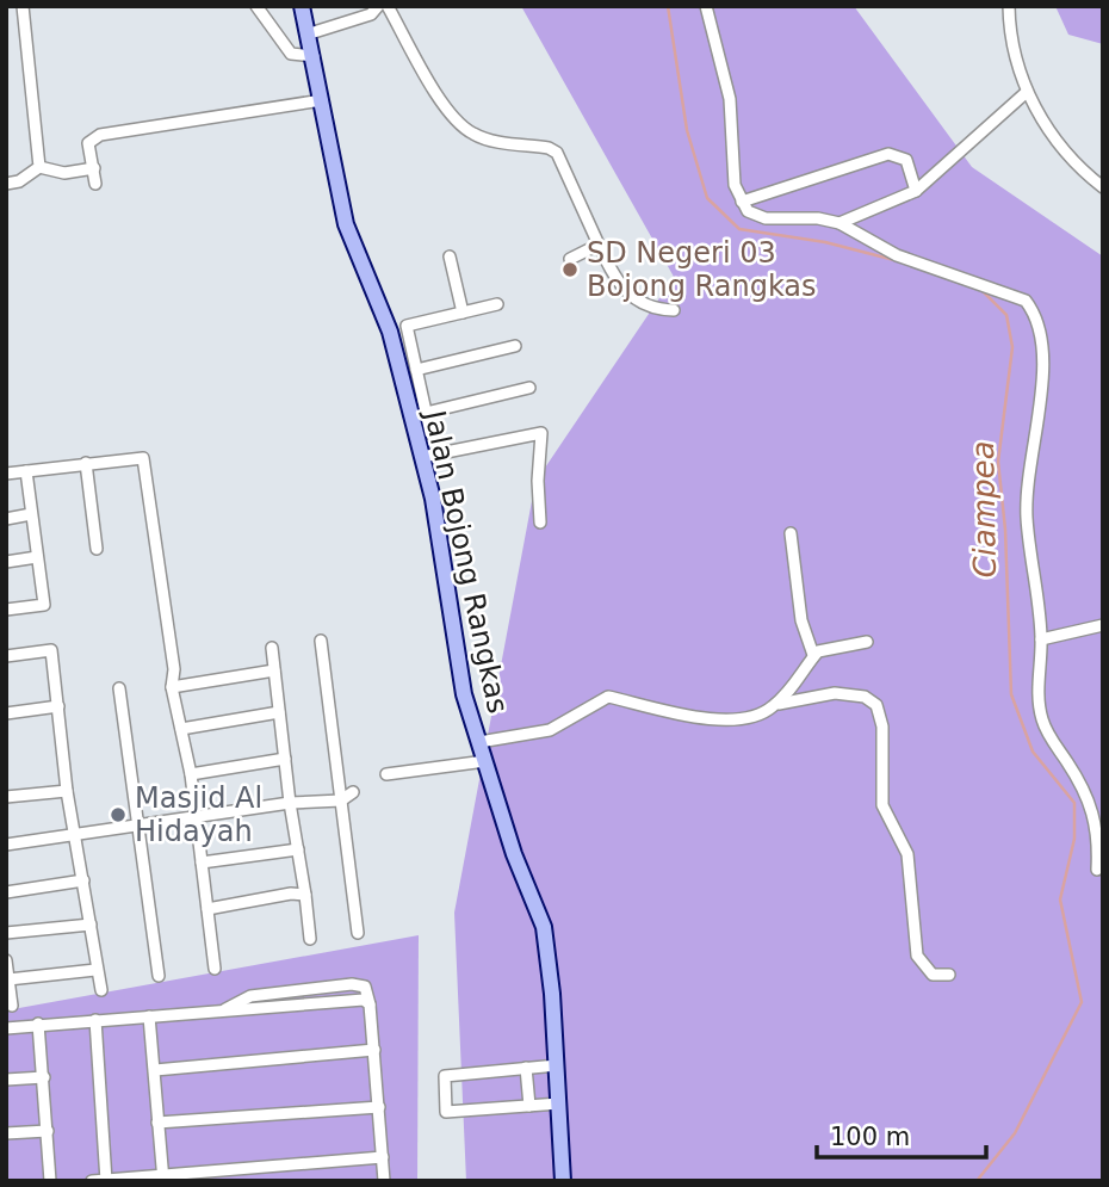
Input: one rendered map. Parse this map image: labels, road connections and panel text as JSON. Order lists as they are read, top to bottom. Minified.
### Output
{"streets":{"main road":["Jalan Bojong Rangkas"]},"water":["Ciampea"],"places":["SD Negeri 03 Bojong Rangkas","Masjid Al Hidayah"],"scale_bar":"100 m"}
